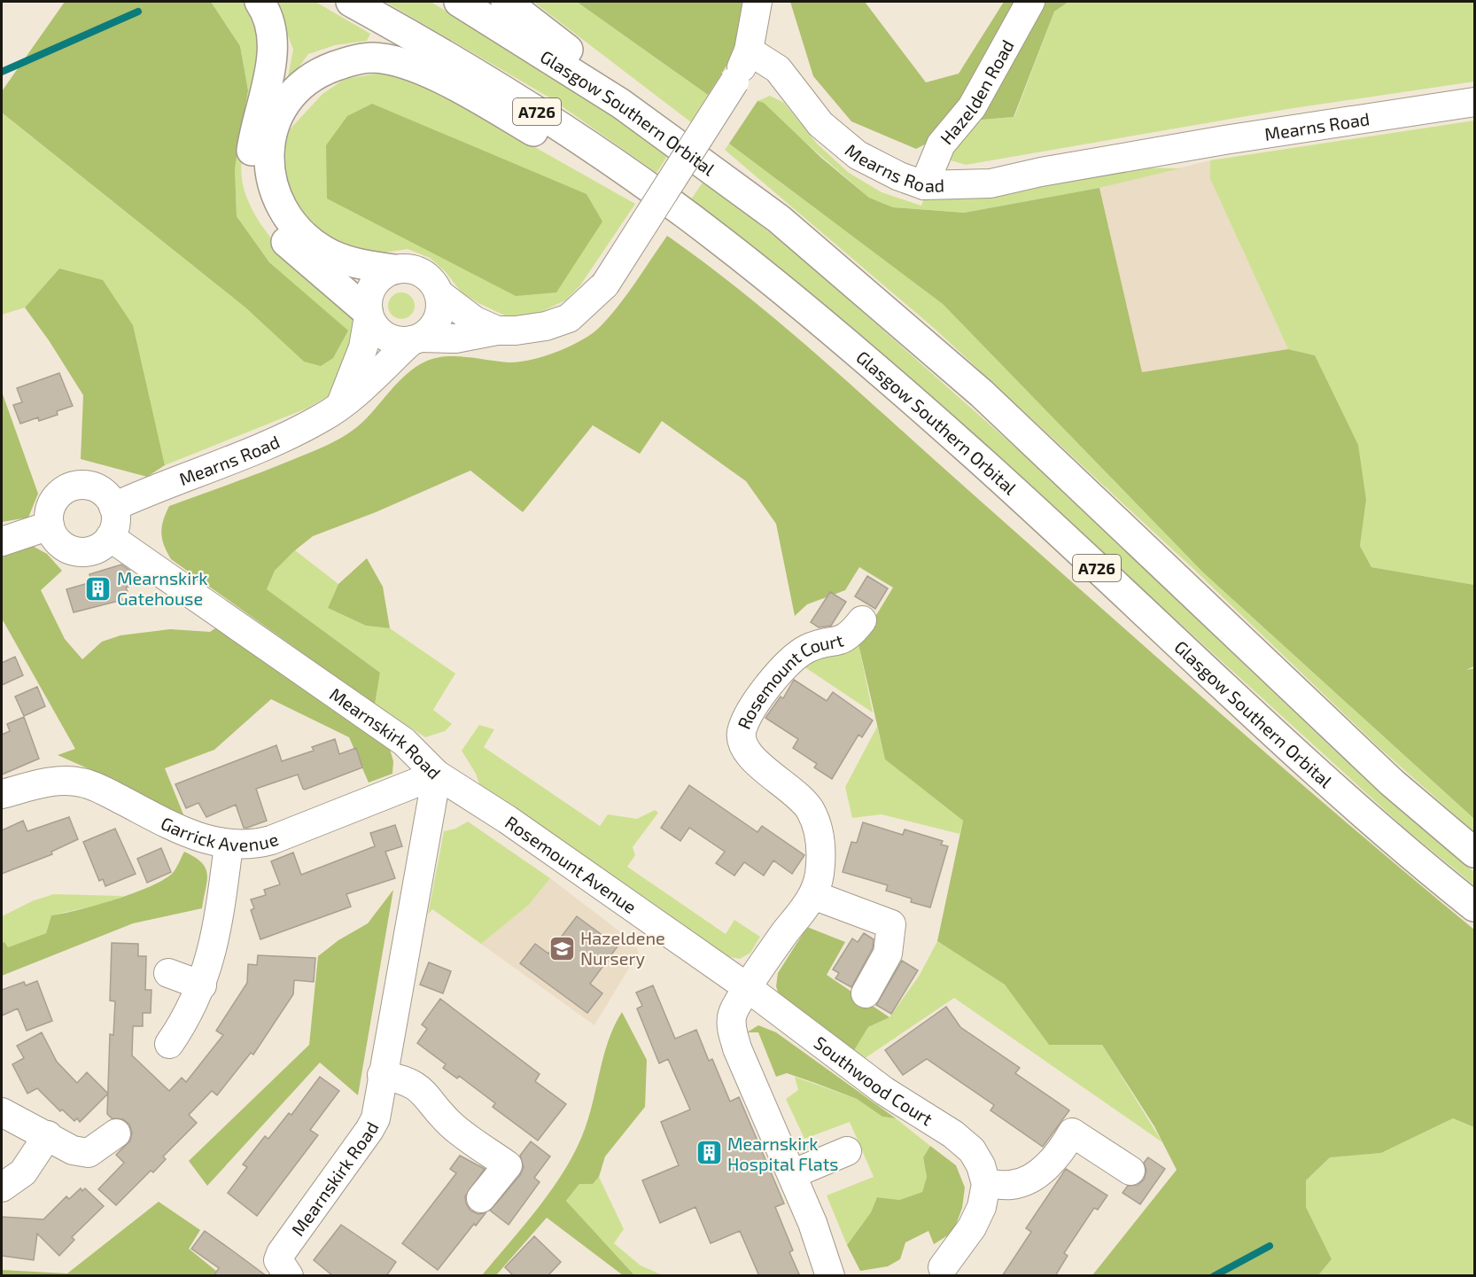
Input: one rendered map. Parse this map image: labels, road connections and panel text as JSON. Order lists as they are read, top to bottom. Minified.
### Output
{"streets":{"highway":["Glasgow Southern Orbital","A726"],"street":["Hazelden Road","Mearns Road","Rosemount Court","Mearnskirk Road","Garrick Avenue","Rosemount Avenue","Southwood Court"]},"crossings":[["Hazelden Road","Mearns Road"],["Mearns Road","Mearnskirk Road"],["Rosemount Court","Rosemount Avenue"],["Rosemount Court","Southwood Court"],["Mearnskirk Road","Garrick Avenue"],["Mearnskirk Road","Rosemount Avenue"],["Garrick Avenue","Rosemount Avenue"],["Rosemount Avenue","Southwood Court"]],"places":{"building":["Mearnskirk Gatehouse","Mearnskirk Hospital Flats"],"school or university":["Hazeldene Nursery"]}}
